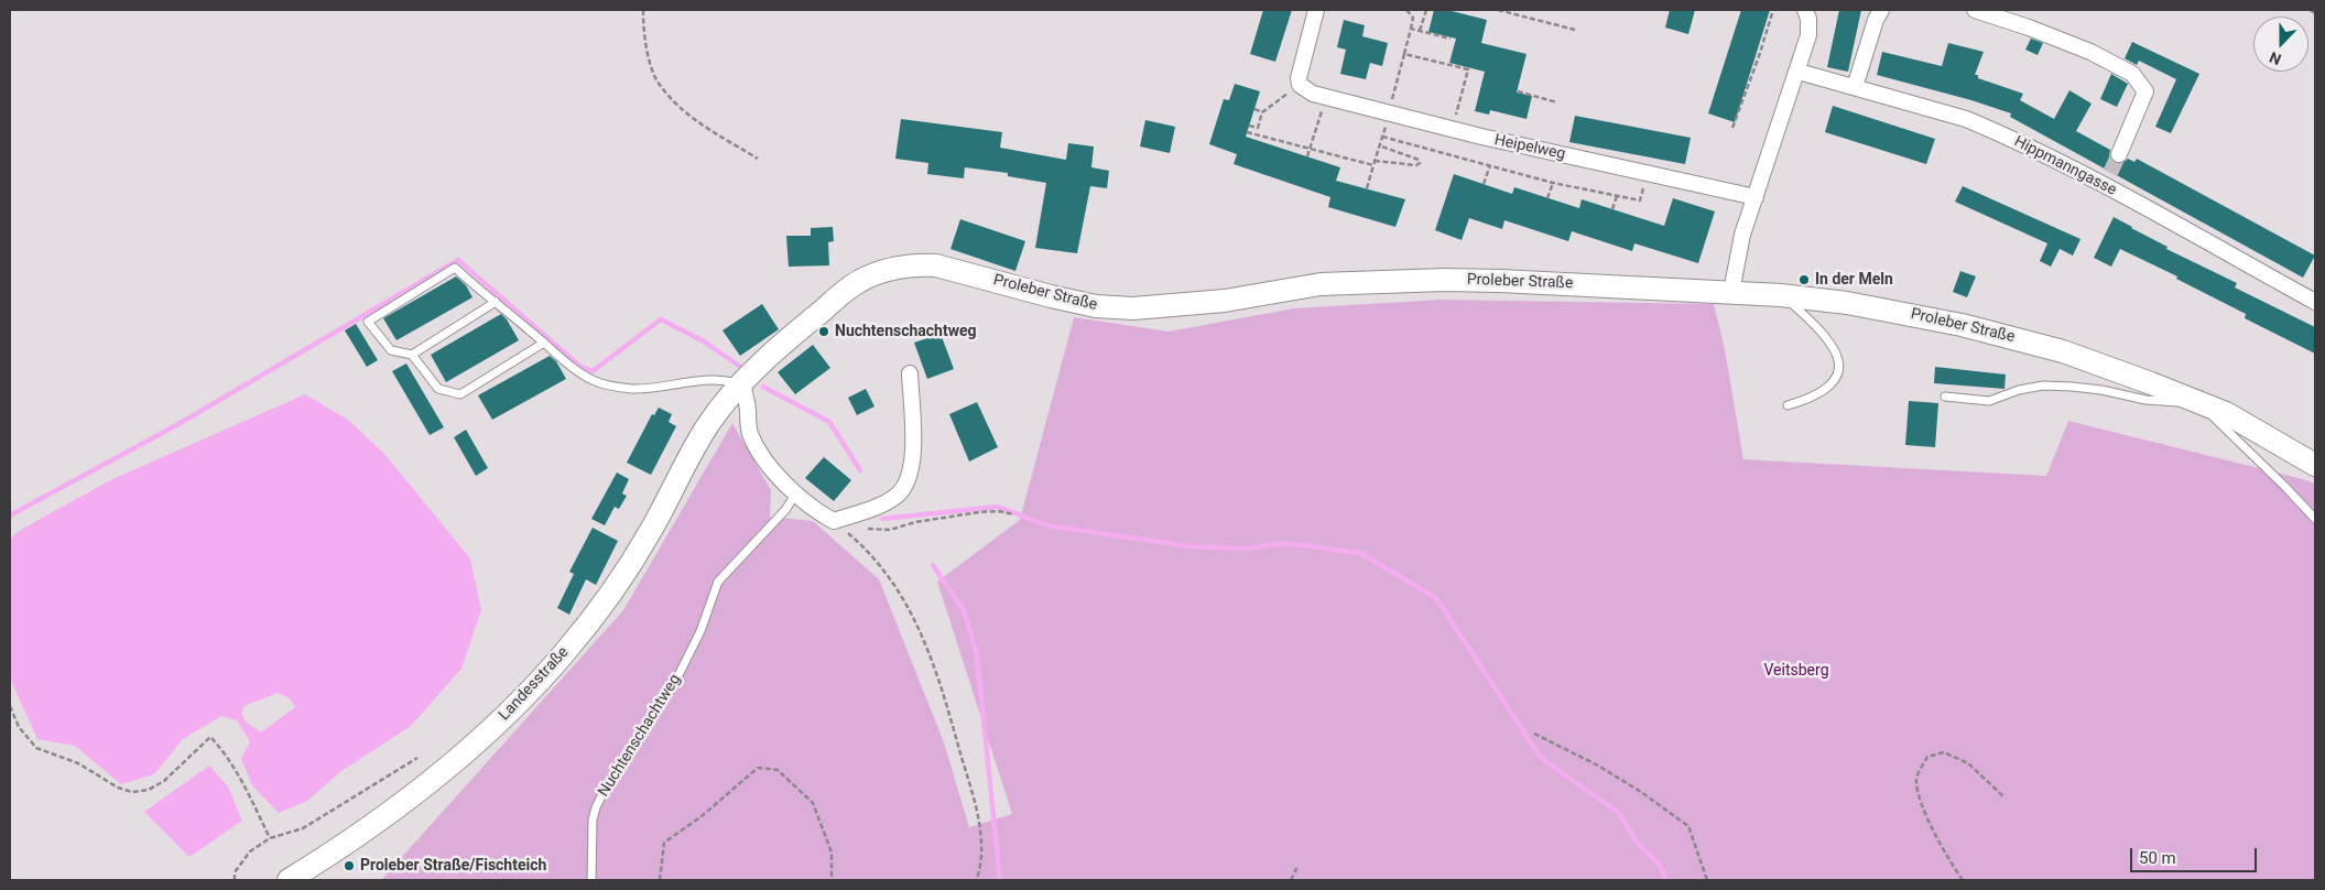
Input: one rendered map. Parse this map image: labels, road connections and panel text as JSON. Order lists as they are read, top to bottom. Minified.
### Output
{"streets":{"main road":["Proleber Straße","Landesstraße"],"street":["Heipelweg","Hippmanngasse"],"lane":["Nuchtenschachtweg"]},"crossings":[["Proleber Straße","Landesstraße"]],"parks":["Veitsberg"],"places":["In der Meln","Nuchtenschachtweg","Proleber Straße/Fischteich"],"scale_bar":"50 m","north":"bottom"}
